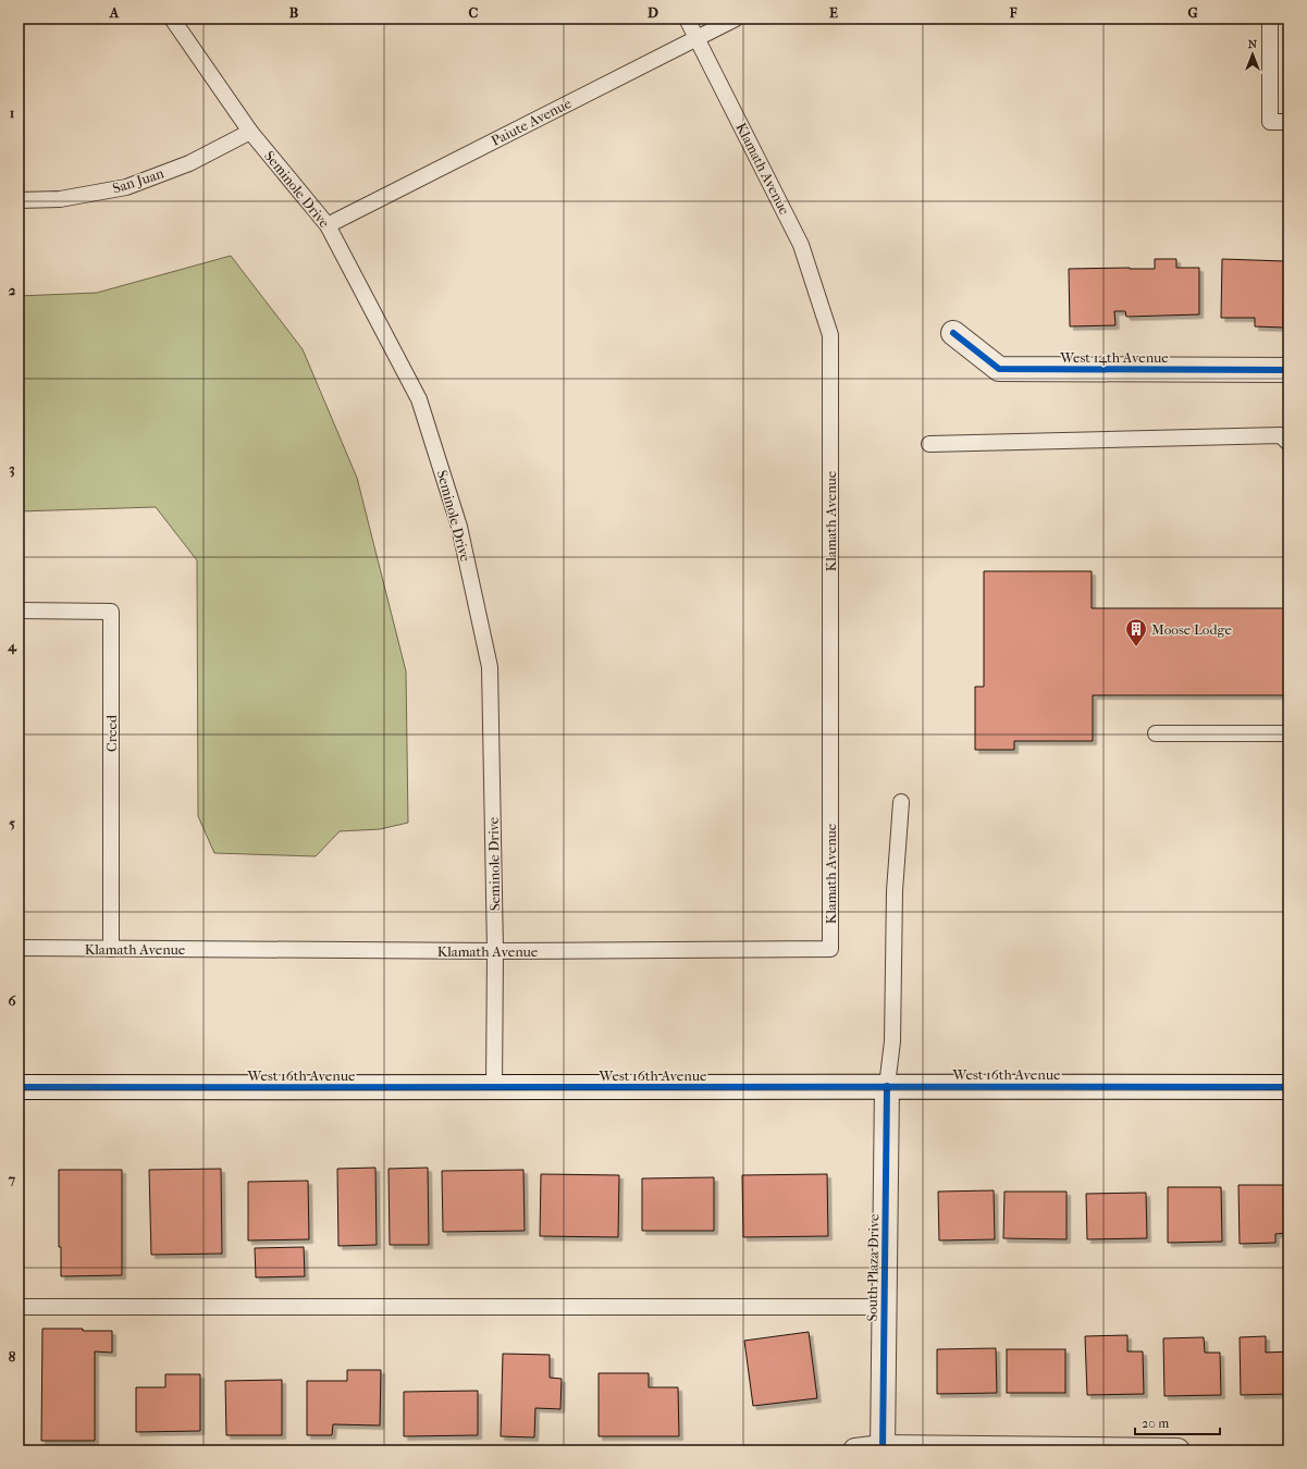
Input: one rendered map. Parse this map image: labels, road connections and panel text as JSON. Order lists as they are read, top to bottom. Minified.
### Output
{"streets":{"street":["West 14th Avenue","West 16th Avenue","South Plaza Drive"],"lane":["Paiute Avenue","Klamath Avenue","San Juan","Seminole Drive","Creed"]},"crossings":[["Paiute Avenue","Klamath Avenue"],["Paiute Avenue","Seminole Drive"],["Klamath Avenue","Seminole Drive"],["Klamath Avenue","Creed"],["San Juan","Seminole Drive"],["Seminole Drive","West 16th Avenue"],["West 16th Avenue","South Plaza Drive"]],"places":{"building":["Moose Lodge"]},"scale_bar":"20 m","north":"top","grid":{"columns":["A","B","C","D","E","F","G"],"rows":["1","2","3","4","5","6","7","8"]}}
